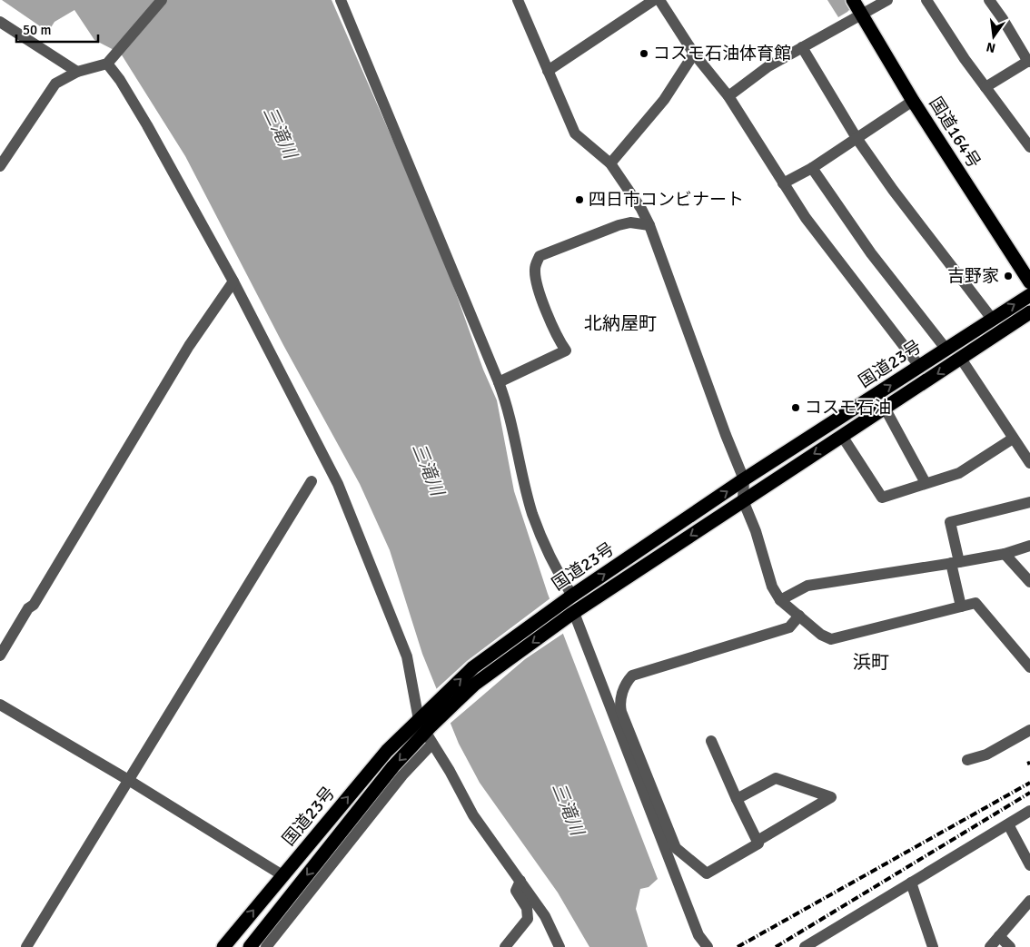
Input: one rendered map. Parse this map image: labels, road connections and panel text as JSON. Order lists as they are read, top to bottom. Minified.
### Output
{"streets":{"highway":["国道164号","国道23号"]},"districts":["北納屋町","浜町"],"water":["三滝川"],"places":["コスモ石油体育館","四日市コンビナート","吉野家","コスモ石油"],"scale_bar":"50 m","north":"bottom"}
